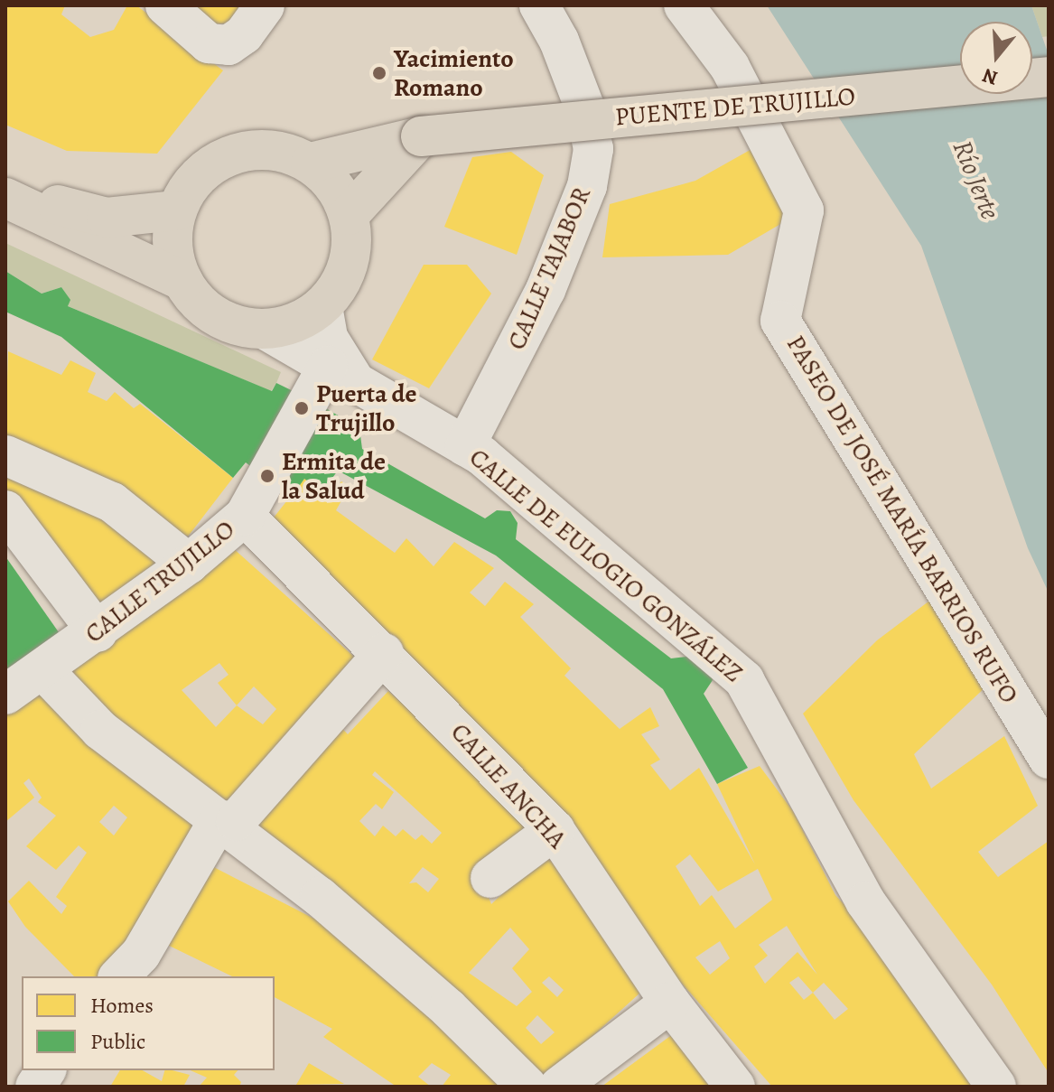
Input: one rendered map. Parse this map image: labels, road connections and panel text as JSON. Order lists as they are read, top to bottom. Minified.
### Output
{"streets":{"main road":["PUENTE DE TRUJILLO"],"street":["CALLE TAJABOR","PASEO DE JOSÉ MARÍA BARRIOS RUFO","CALLE DE EULOGIO GONZÁLEZ","CALLE TRUJILLO","CALLE ANCHA"]},"crossings":[["PUENTE DE TRUJILLO","CALLE DE EULOGIO GONZÁLEZ"],["CALLE TAJABOR","CALLE DE EULOGIO GONZÁLEZ"],["CALLE DE EULOGIO GONZÁLEZ","CALLE TRUJILLO"],["CALLE TRUJILLO","CALLE ANCHA"]],"water":["Río Jerte"],"places":["Yacimiento Romano","Puerta de Trujillo","Ermita de la Salud"],"legend":["Homes","Public"],"north":"bottom"}
